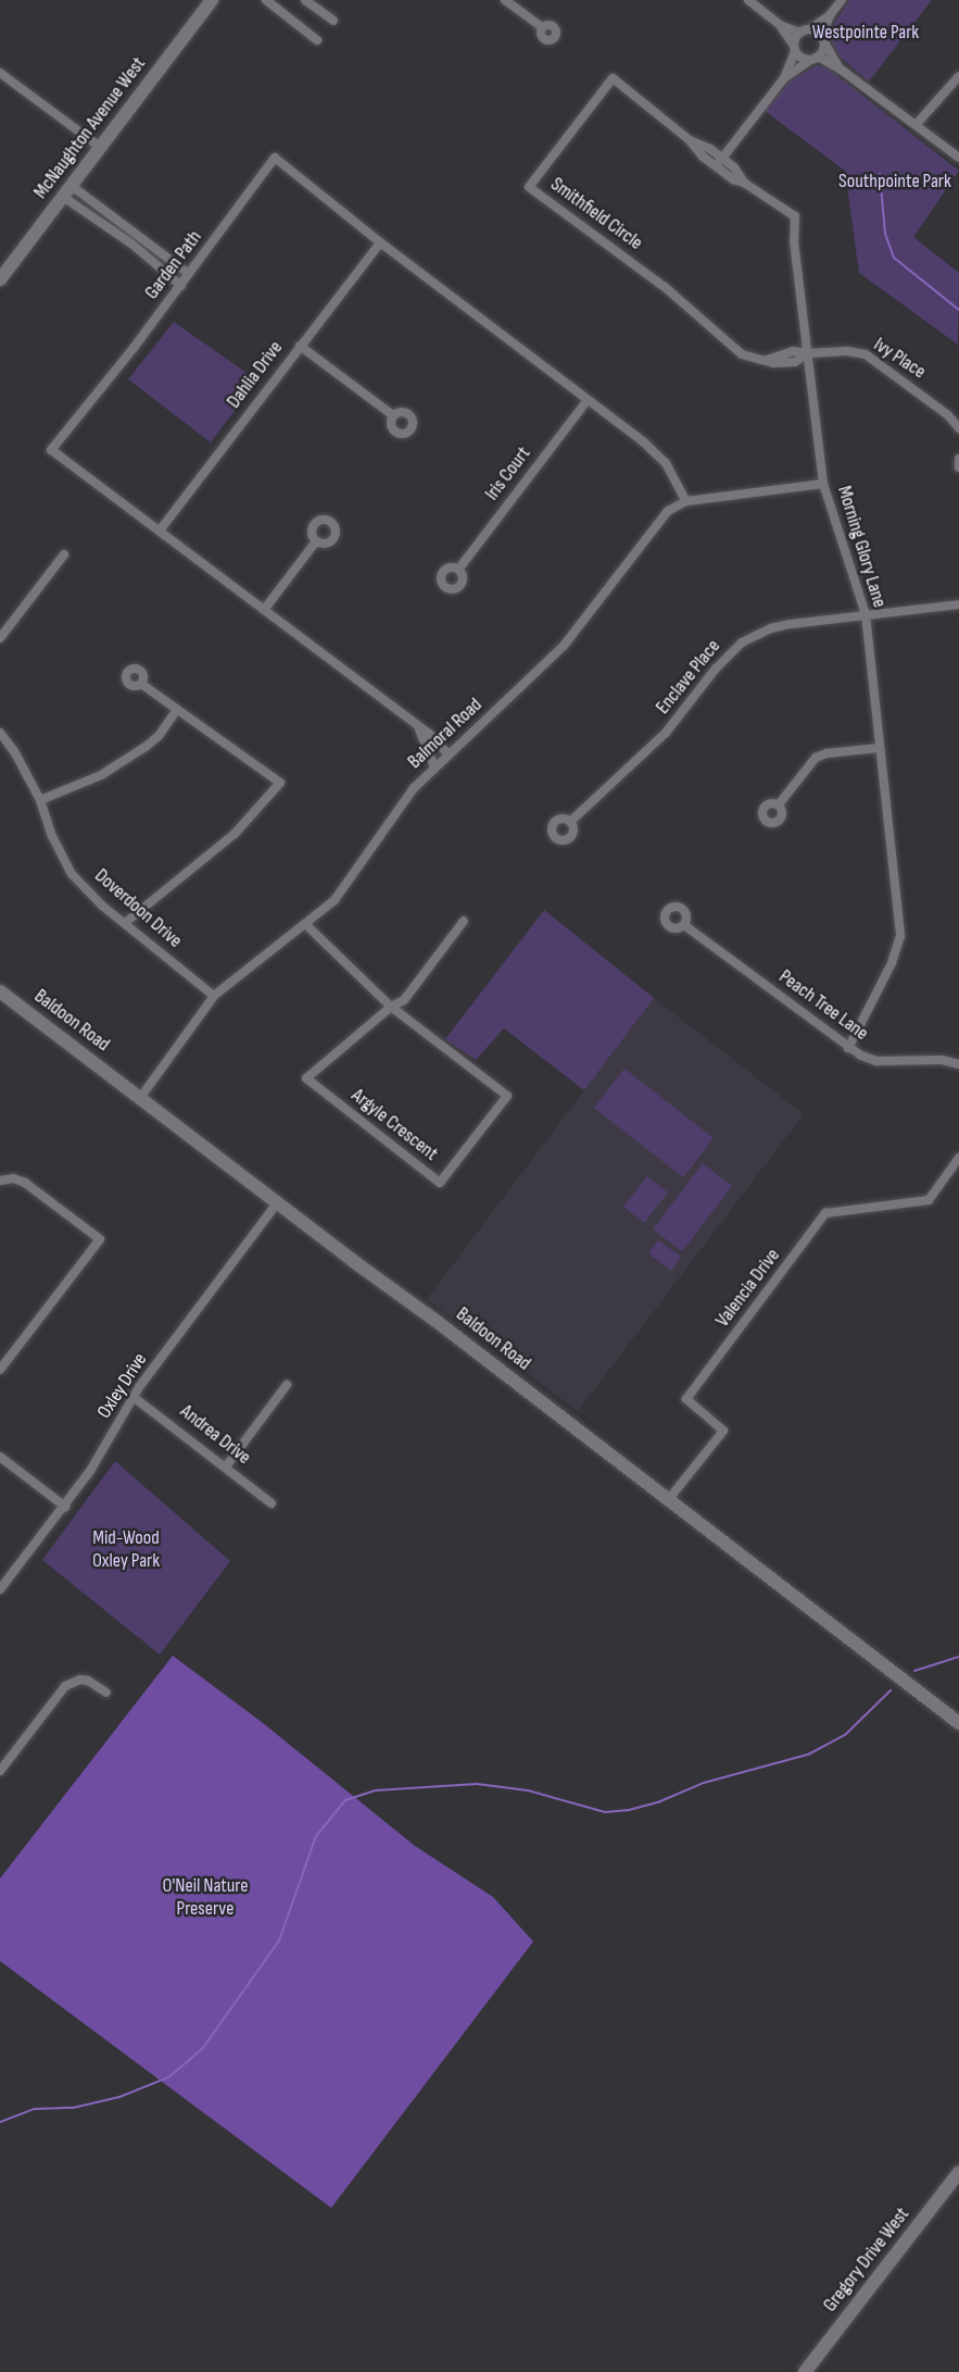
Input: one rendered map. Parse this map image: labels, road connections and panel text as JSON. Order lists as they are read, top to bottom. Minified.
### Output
{"streets":{"street":["McNaughton Avenue West","Smithfield Circle","Garden Path","Ivy Place","Dahlia Drive","Iris Court","Morning Glory Lane","Enclave Place","Balmoral Road","Doverdoon Drive","Peach Tree Lane","Baldoon Road","Argyle Crescent","Valencia Drive","Oxley Drive","Andrea Drive","Gregory Drive West"]},"crossings":[["Smithfield Circle","Ivy Place"],["Smithfield Circle","Morning Glory Lane"],["Garden Path","Dahlia Drive"],["Garden Path","Iris Court"],["Garden Path","Balmoral Road"],["Ivy Place","Morning Glory Lane"],["Morning Glory Lane","Enclave Place"],["Morning Glory Lane","Peach Tree Lane"],["Balmoral Road","Doverdoon Drive"],["Balmoral Road","Baldoon Road"],["Balmoral Road","Argyle Crescent"],["Baldoon Road","Valencia Drive"],["Baldoon Road","Oxley Drive"],["Oxley Drive","Andrea Drive"]],"parks":["Westpointe Park","Southpointe Park","Mid-Wood Oxley Park","O'Neil Nature Preserve"]}
